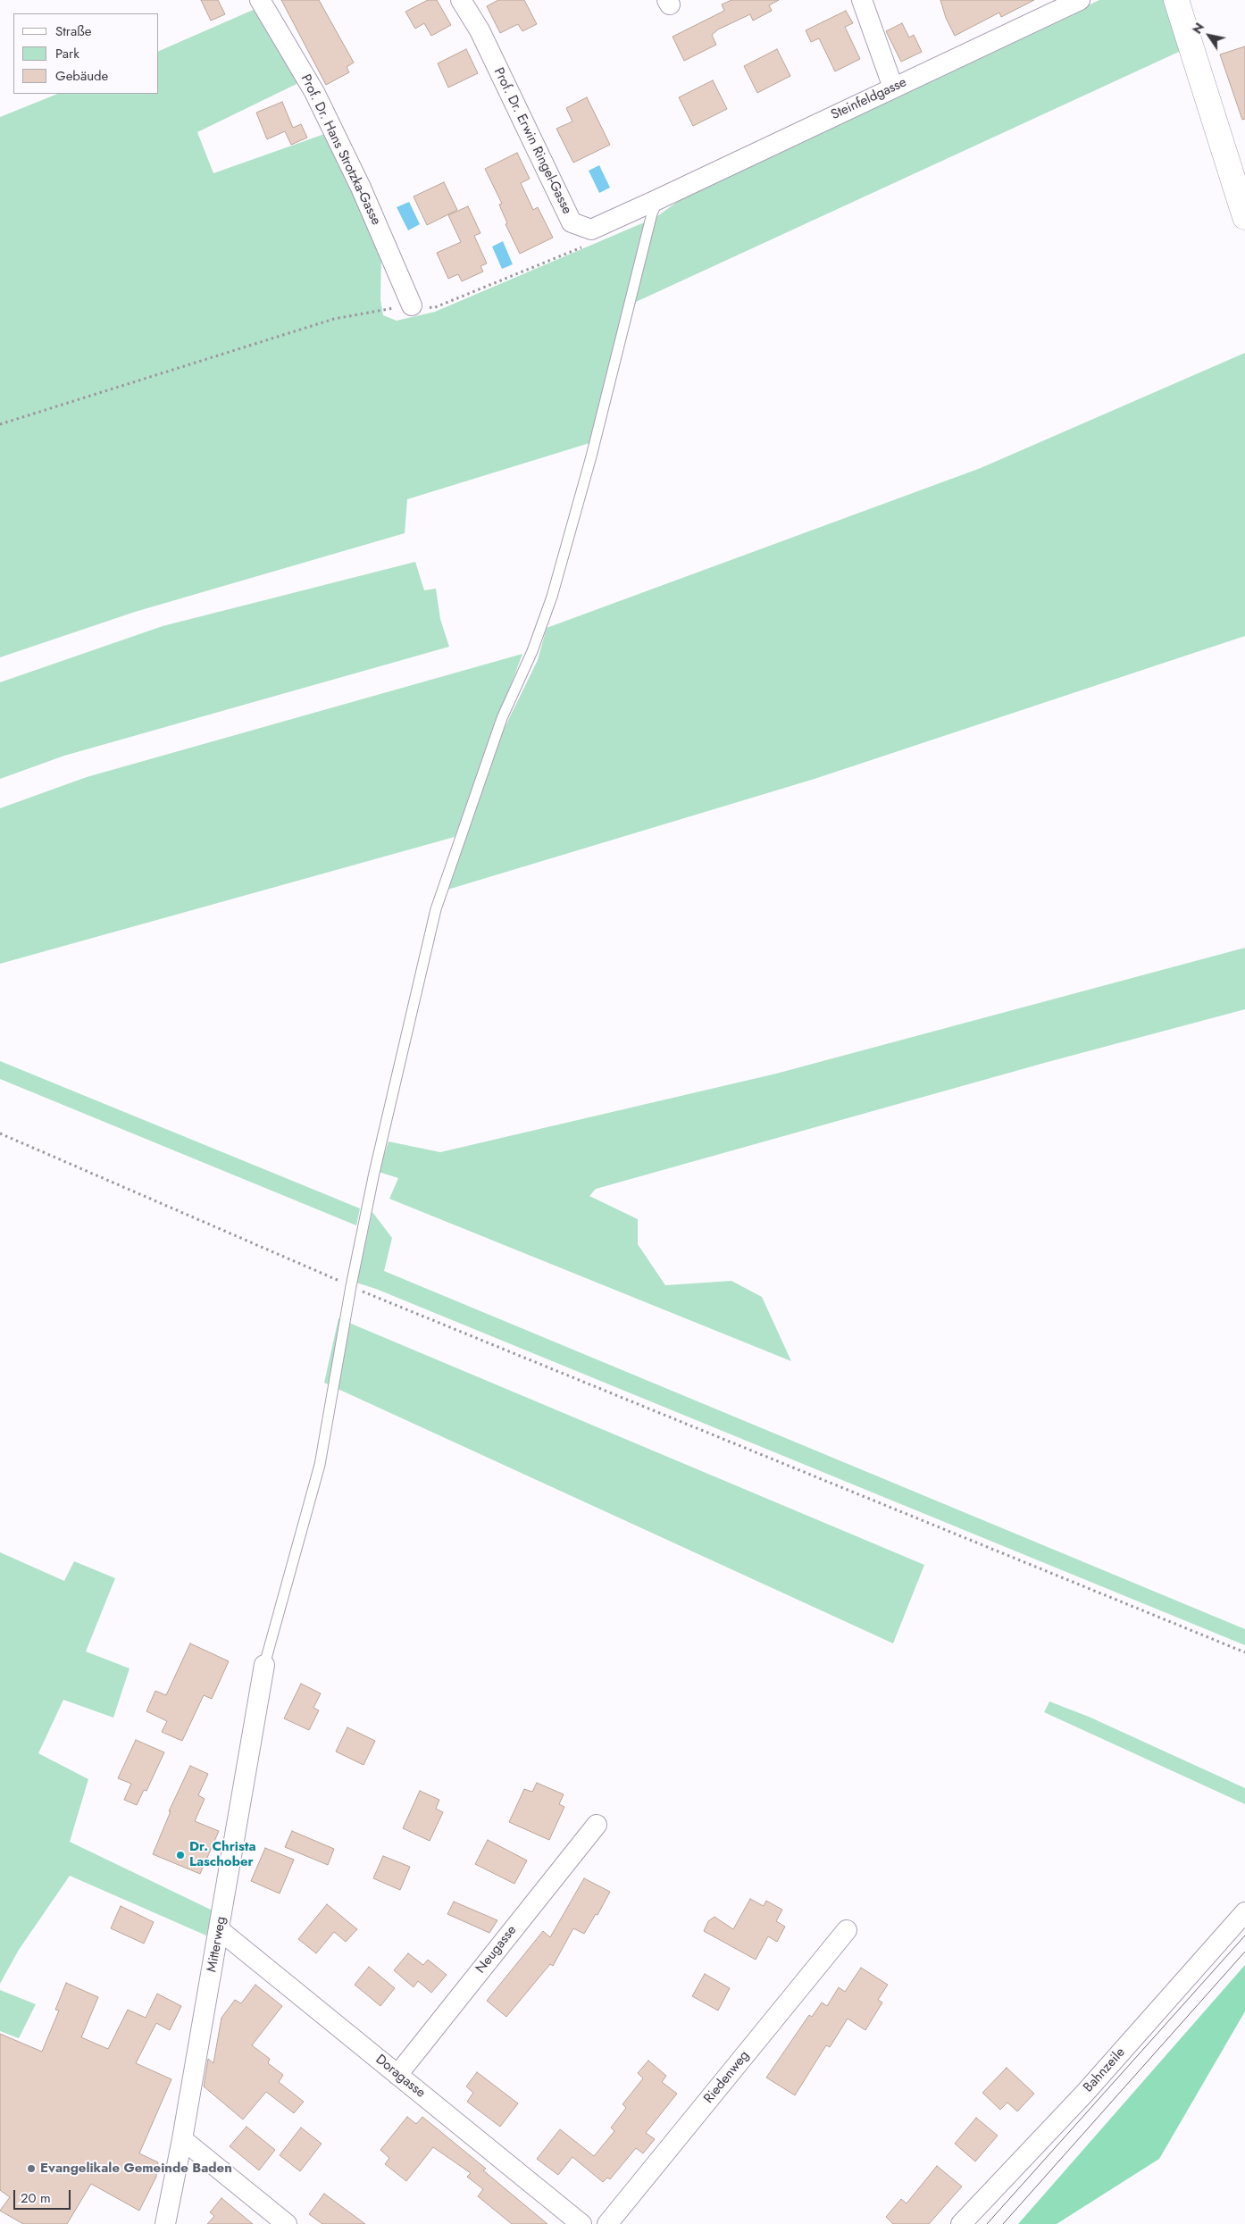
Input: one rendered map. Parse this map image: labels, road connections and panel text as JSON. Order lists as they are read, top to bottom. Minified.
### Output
{"streets":{"street":["Steinfeldgasse","Prof. Dr. Erwin Ringel-Gasse","Prof. Dr. Hans Strotzka-Gasse","Mitterweg","Neugasse","Bahnzeile","Doragasse","Riedenweg"]},"crossings":[["Steinfeldgasse","Prof. Dr. Erwin Ringel-Gasse"],["Mitterweg","Doragasse"],["Neugasse","Doragasse"]],"places":["Dr. Christa Laschober","Evangelikale Gemeinde Baden"],"legend":["Straße","Park","Gebäude"],"scale_bar":"20 m","north":"top left"}
